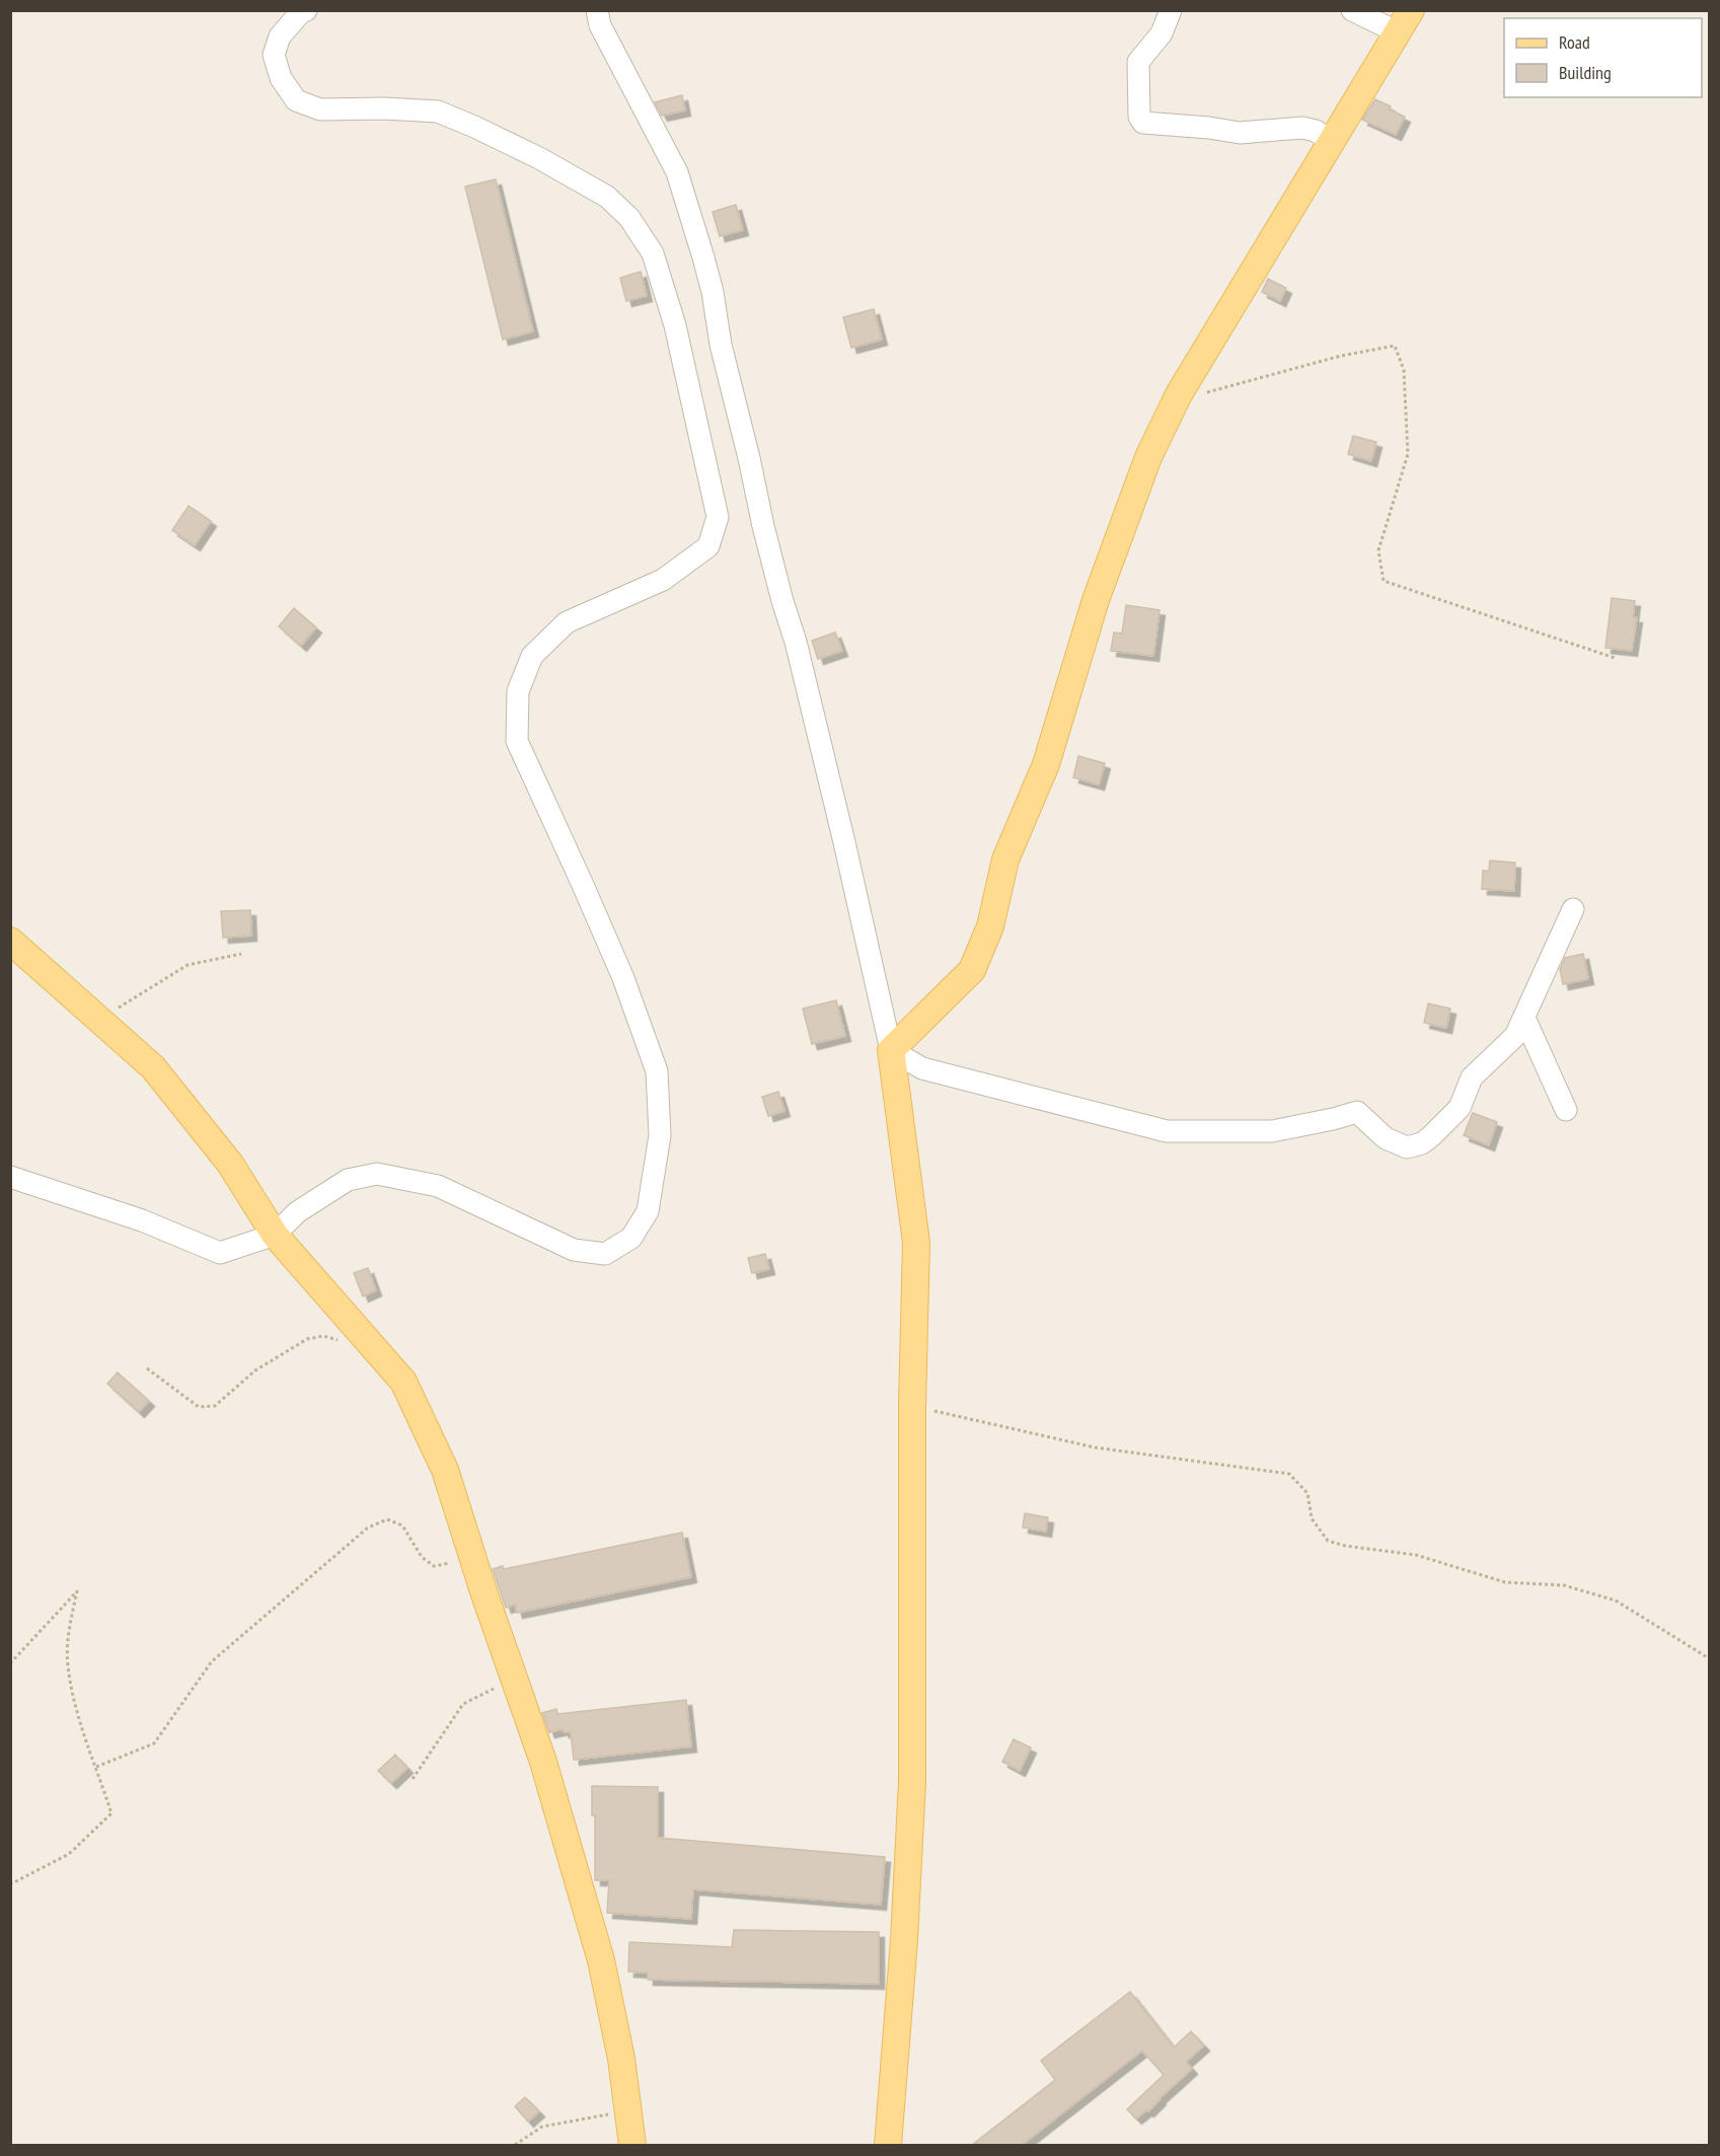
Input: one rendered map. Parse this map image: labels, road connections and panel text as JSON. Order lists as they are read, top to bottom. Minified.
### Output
{"legend":["Road","Building"]}
